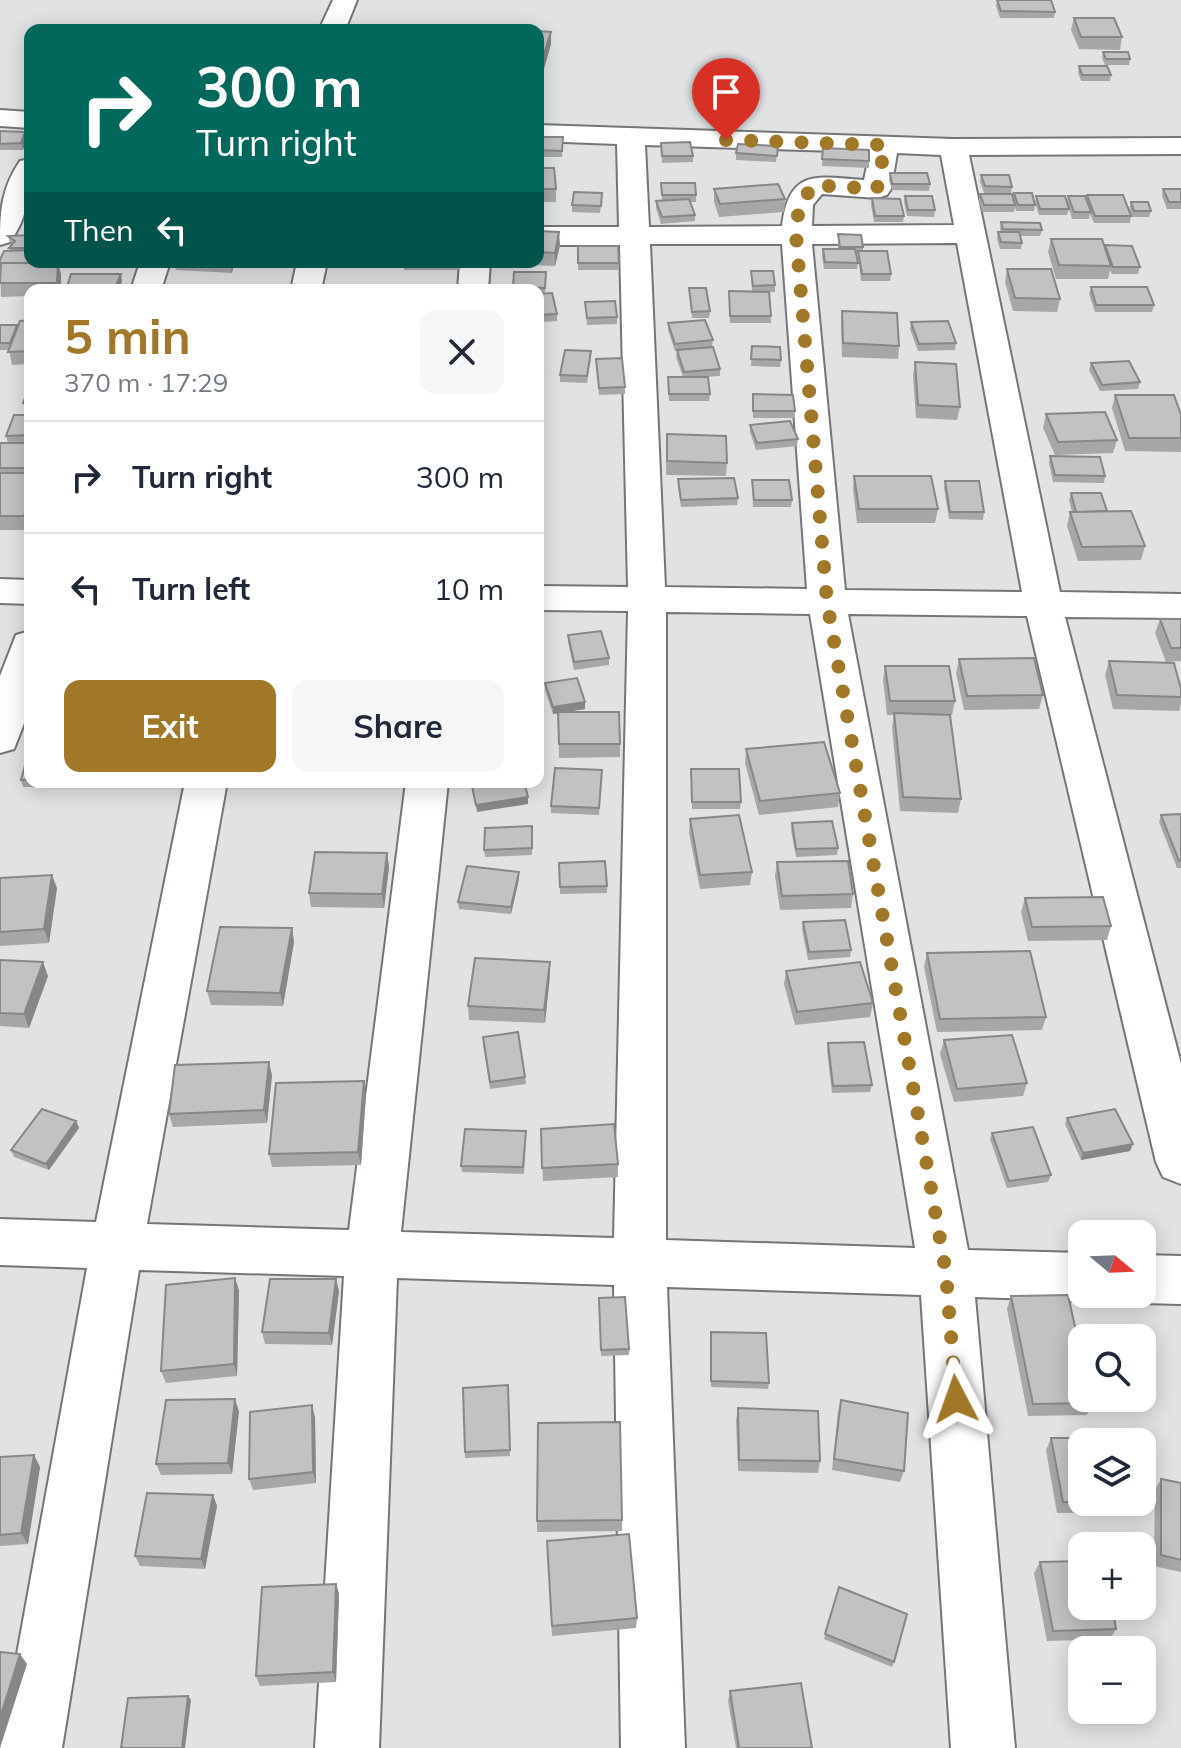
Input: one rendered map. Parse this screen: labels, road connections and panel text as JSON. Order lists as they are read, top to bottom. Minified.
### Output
{"north":"right","page":{"turn":["300 m","Turn right"],"then":"Then","heading":["5 min","370 m · 17:29"],"list":[{"name":"Turn right","value":"300 m"},{"name":"Turn left","value":"10 m"}],"buttons":["Exit","Share"],"map_buttons":["+","−"]}}
